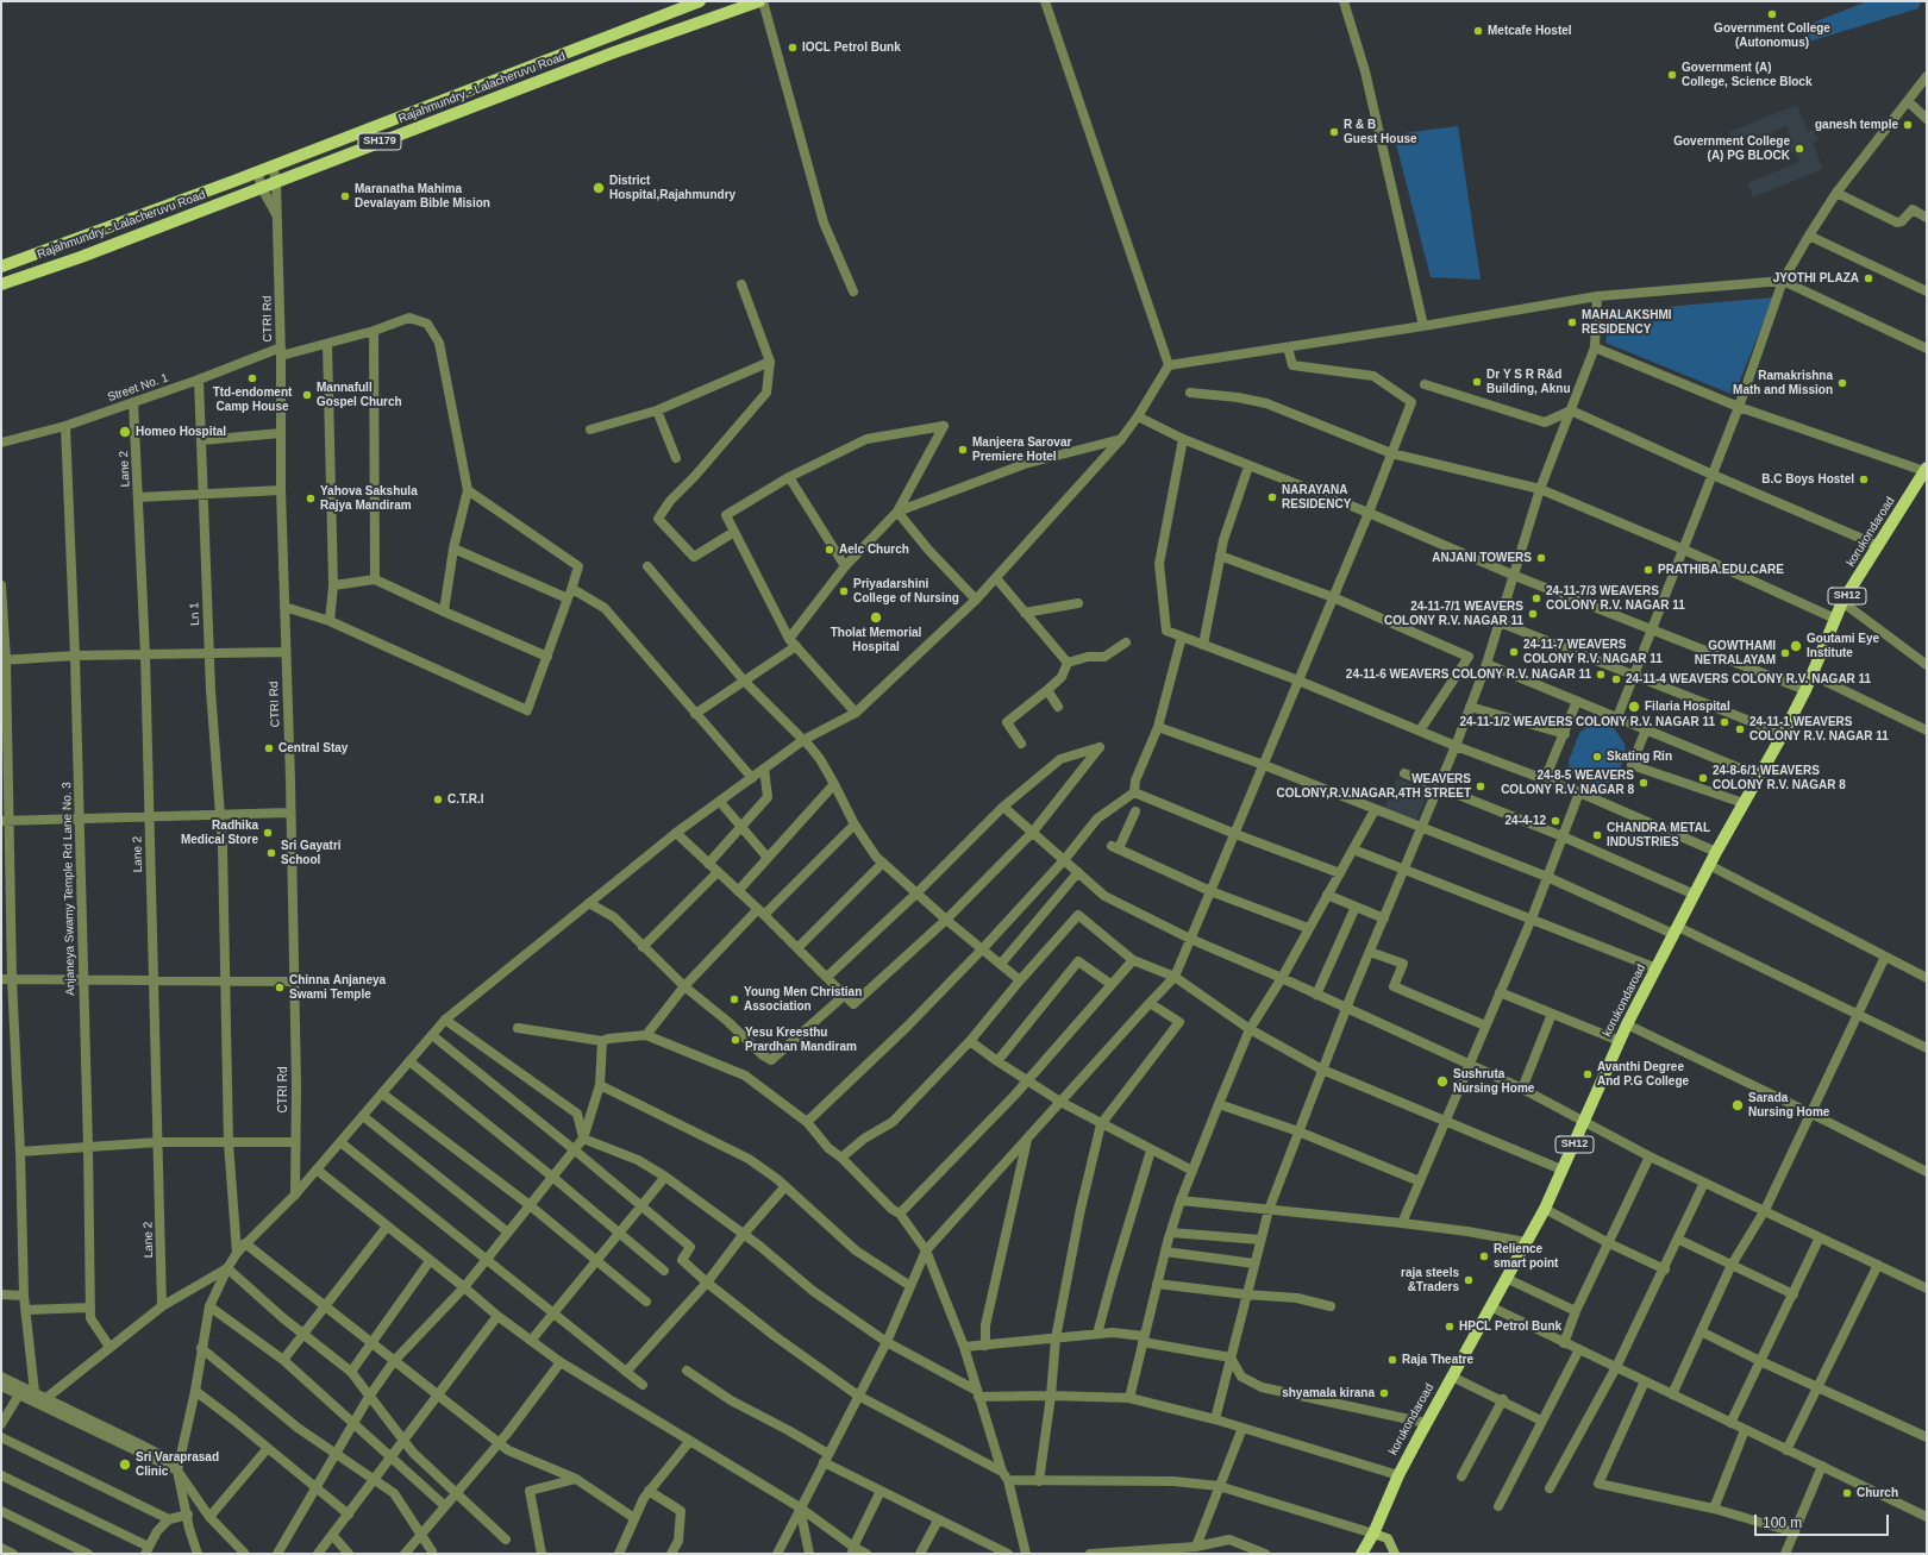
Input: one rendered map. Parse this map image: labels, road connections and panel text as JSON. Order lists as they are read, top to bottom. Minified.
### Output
{"streets":{"main road":["Rajahmundry - Lalacheruvu Road","SH179","korukondaroad","SH12"],"street":["CTRI Rd","Street No. 1","Lane 2","Ln 1","Anjaneya Swamy Temple Rd Lane No. 3"]},"crossings":[["Rajahmundry - Lalacheruvu Road","CTRI Rd"],["SH179","CTRI Rd"],["CTRI Rd","Street No. 1"],["Street No. 1","Lane 2"],["Street No. 1","Ln 1"],["Street No. 1","Anjaneya Swamy Temple Rd Lane No. 3"]],"places":["Government College (Autonomus)","Metcafe Hostel","IOCL Petrol Bunk","Government (A) College, Science Block","ganesh temple","R & B Guest House","Government College (A) PG BLOCK","District Hospital,Rajahmundry","Maranatha Mahima Devalayam Bible Mision","JYOTHI PLAZA","MAHALAKSHMI RESIDENCY","Ttd-endoment Camp House","Dr Y S R R&d Building, Aknu","Ramakrishna Math and Mission","Mannafull Gospel Church","Homeo Hospital","Manjeera Sarovar Premiere Hotel","B.C Boys Hostel","NARAYANA RESIDENCY","Yahova Sakshula Rajya Mandiram","Aelc Church","ANJANI TOWERS","PRATHIBA.EDU.CARE","Priyadarshini College of Nursing","24-11-7/3 WEAVERS COLONY R.V. NAGAR 11","24-11-7/1 WEAVERS COLONY R.V. NAGAR 11","Tholat Memorial Hospital","Goutami Eye Institute","24-11-7 WEAVERS COLONY R.V. NAGAR 11","GOWTHAMI NETRALAYAM","24-11-6 WEAVERS COLONY R.V. NAGAR 11","24-11-4 WEAVERS COLONY R.V. NAGAR 11","Filaria Hospital","24-11-1/2 WEAVERS COLONY R.V. NAGAR 11","24-11-1 WEAVERS COLONY R.V. NAGAR 11","Central Stay","Skating Rin","24-8-6/1 WEAVERS COLONY R.V. NAGAR 8","24-8-5 WEAVERS COLONY R.V. NAGAR 8","WEAVERS COLONY,R.V.NAGAR,4TH STREET","C.T.R.I","24-4-12","Radhika Medical Store","CHANDRA METAL INDUSTRIES","Sri Gayatri School","Chinna Anjaneya Swami Temple","Young Men Christian Association","Yesu Kreesthu Prardhan Mandiram","Avanthi Degree And P.G College","Sushruta Nursing Home","Sarada Nursing Home","Relience smart point","raja steels &Traders","HPCL Petrol Bunk","Raja Theatre","shyamala kirana","Sri Varaprasad Clinic","Church"],"scale_bar":"100 m"}
